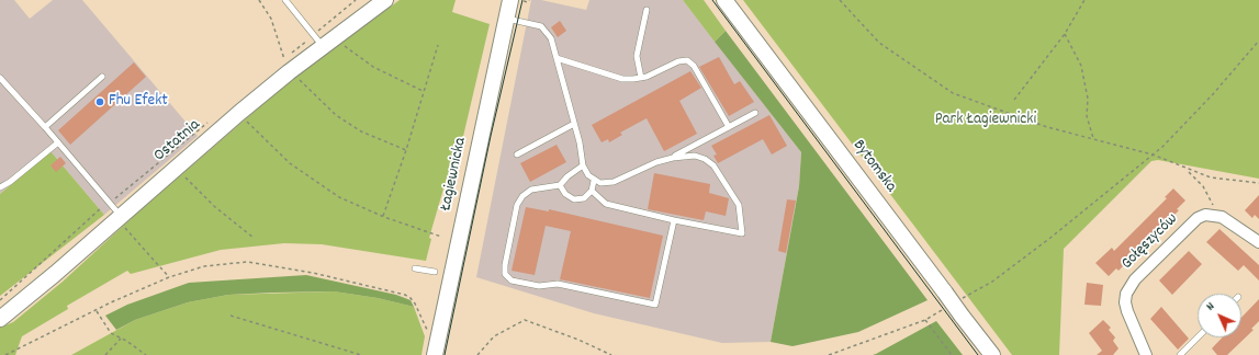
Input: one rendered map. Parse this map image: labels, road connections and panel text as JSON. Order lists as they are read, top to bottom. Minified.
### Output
{"streets":{"street":["Ostatnia","Bytomska","Łagiewnicka","Gołęszyców"]},"parks":["Park Łagiewnicki"],"places":["Fhu Efekt"],"north":"top left"}
